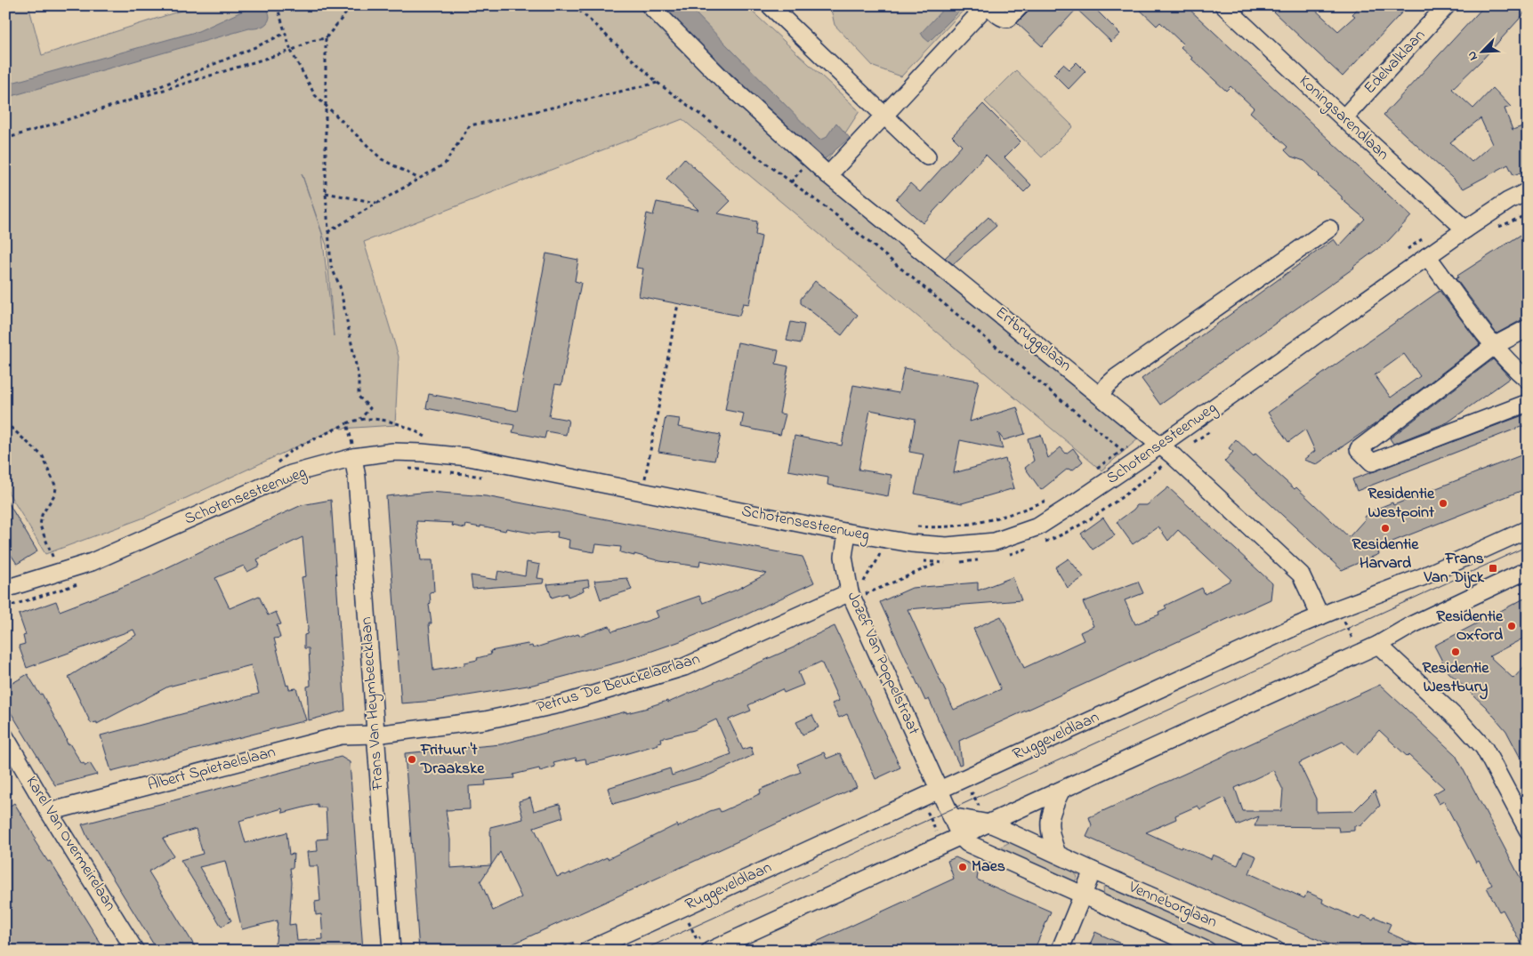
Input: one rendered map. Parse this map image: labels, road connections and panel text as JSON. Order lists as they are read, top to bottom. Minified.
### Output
{"streets":{"street":["Edelvalklaan","Koningsarendlaan","Ertbruggelaan","Schotensesteenweg","Jozef Van Poppelstraat","Petrus De Beuckelaerlaan","Frans Van Heymbeecklaan","Ruggeveldlaan","Albert Spietaelslaan","Karel Van Overmeirelaan","Venneborglaan"]},"crossings":[["Edelvalklaan","Koningsarendlaan"],["Koningsarendlaan","Schotensesteenweg"],["Ertbruggelaan","Schotensesteenweg"],["Ertbruggelaan","Ruggeveldlaan"],["Schotensesteenweg","Jozef Van Poppelstraat"],["Schotensesteenweg","Frans Van Heymbeecklaan"],["Jozef Van Poppelstraat","Petrus De Beuckelaerlaan"],["Jozef Van Poppelstraat","Ruggeveldlaan"],["Jozef Van Poppelstraat","Venneborglaan"],["Petrus De Beuckelaerlaan","Frans Van Heymbeecklaan"],["Petrus De Beuckelaerlaan","Albert Spietaelslaan"],["Frans Van Heymbeecklaan","Albert Spietaelslaan"],["Ruggeveldlaan","Venneborglaan"],["Albert Spietaelslaan","Karel Van Overmeirelaan"]],"places":{"other":["Residentie Westpoint","Residentie Harvard","Residentie Oxford","Residentie Westbury","Frituur 't Draakske","Maes"],"transit":["Frans Van Dijck"]},"north":"bottom left"}
